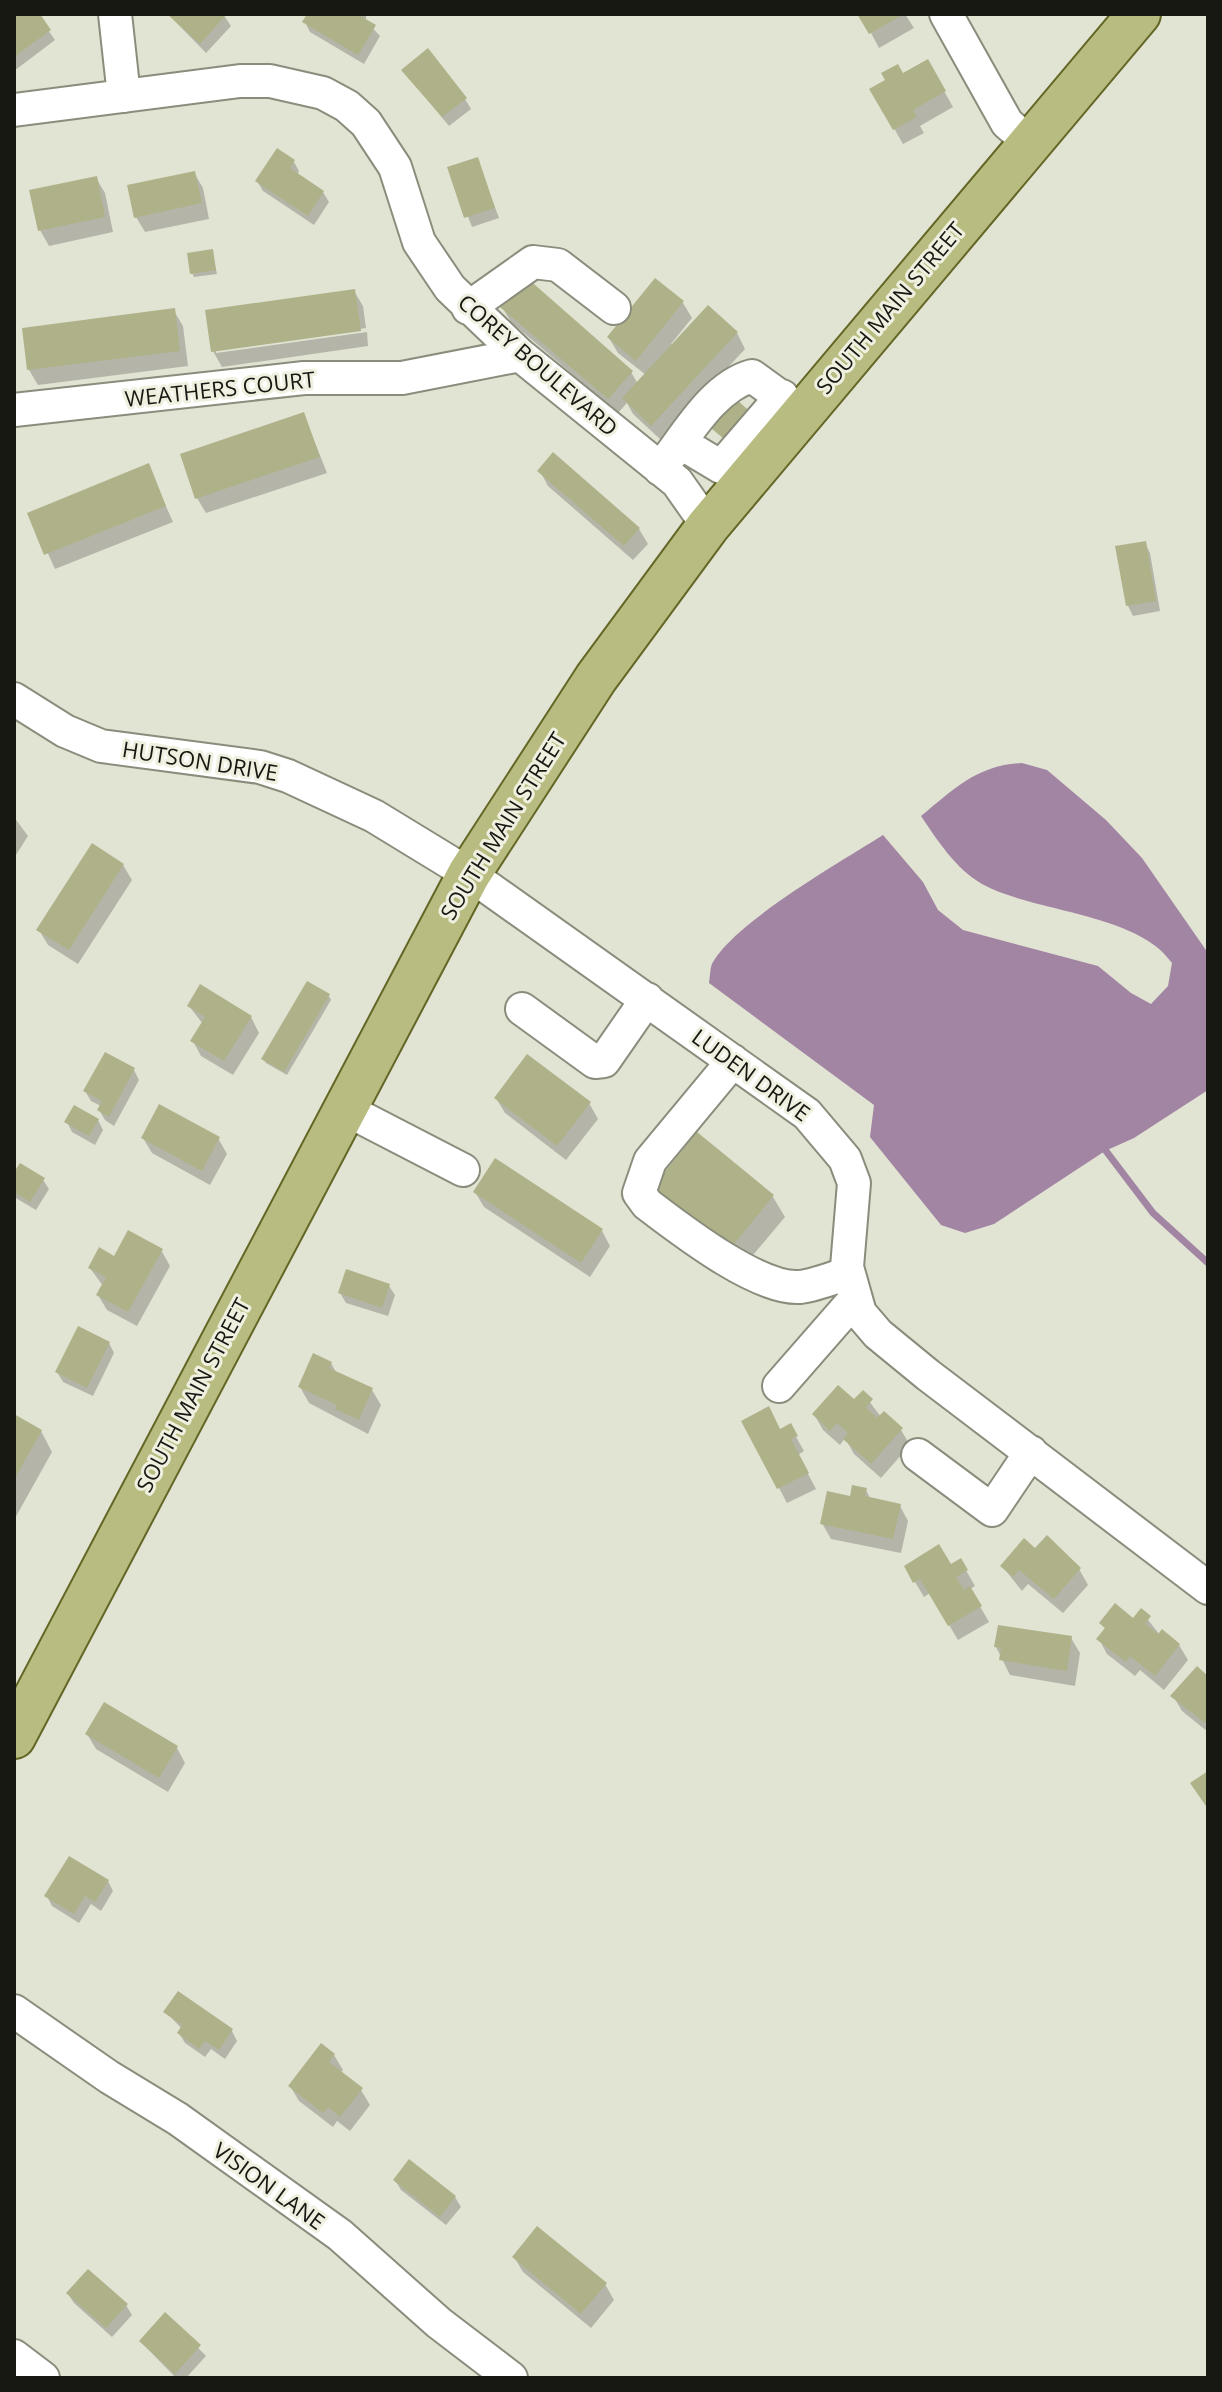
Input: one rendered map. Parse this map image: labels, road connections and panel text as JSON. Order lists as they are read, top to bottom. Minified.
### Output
{"streets":{"main road":["SOUTH MAIN STREET"],"street":["COREY BOULEVARD","WEATHERS COURT","HUTSON DRIVE","LUDEN DRIVE","VISION LANE"]},"crossings":[["SOUTH MAIN STREET","COREY BOULEVARD"],["SOUTH MAIN STREET","HUTSON DRIVE"],["SOUTH MAIN STREET","LUDEN DRIVE"],["COREY BOULEVARD","WEATHERS COURT"],["HUTSON DRIVE","LUDEN DRIVE"]]}
